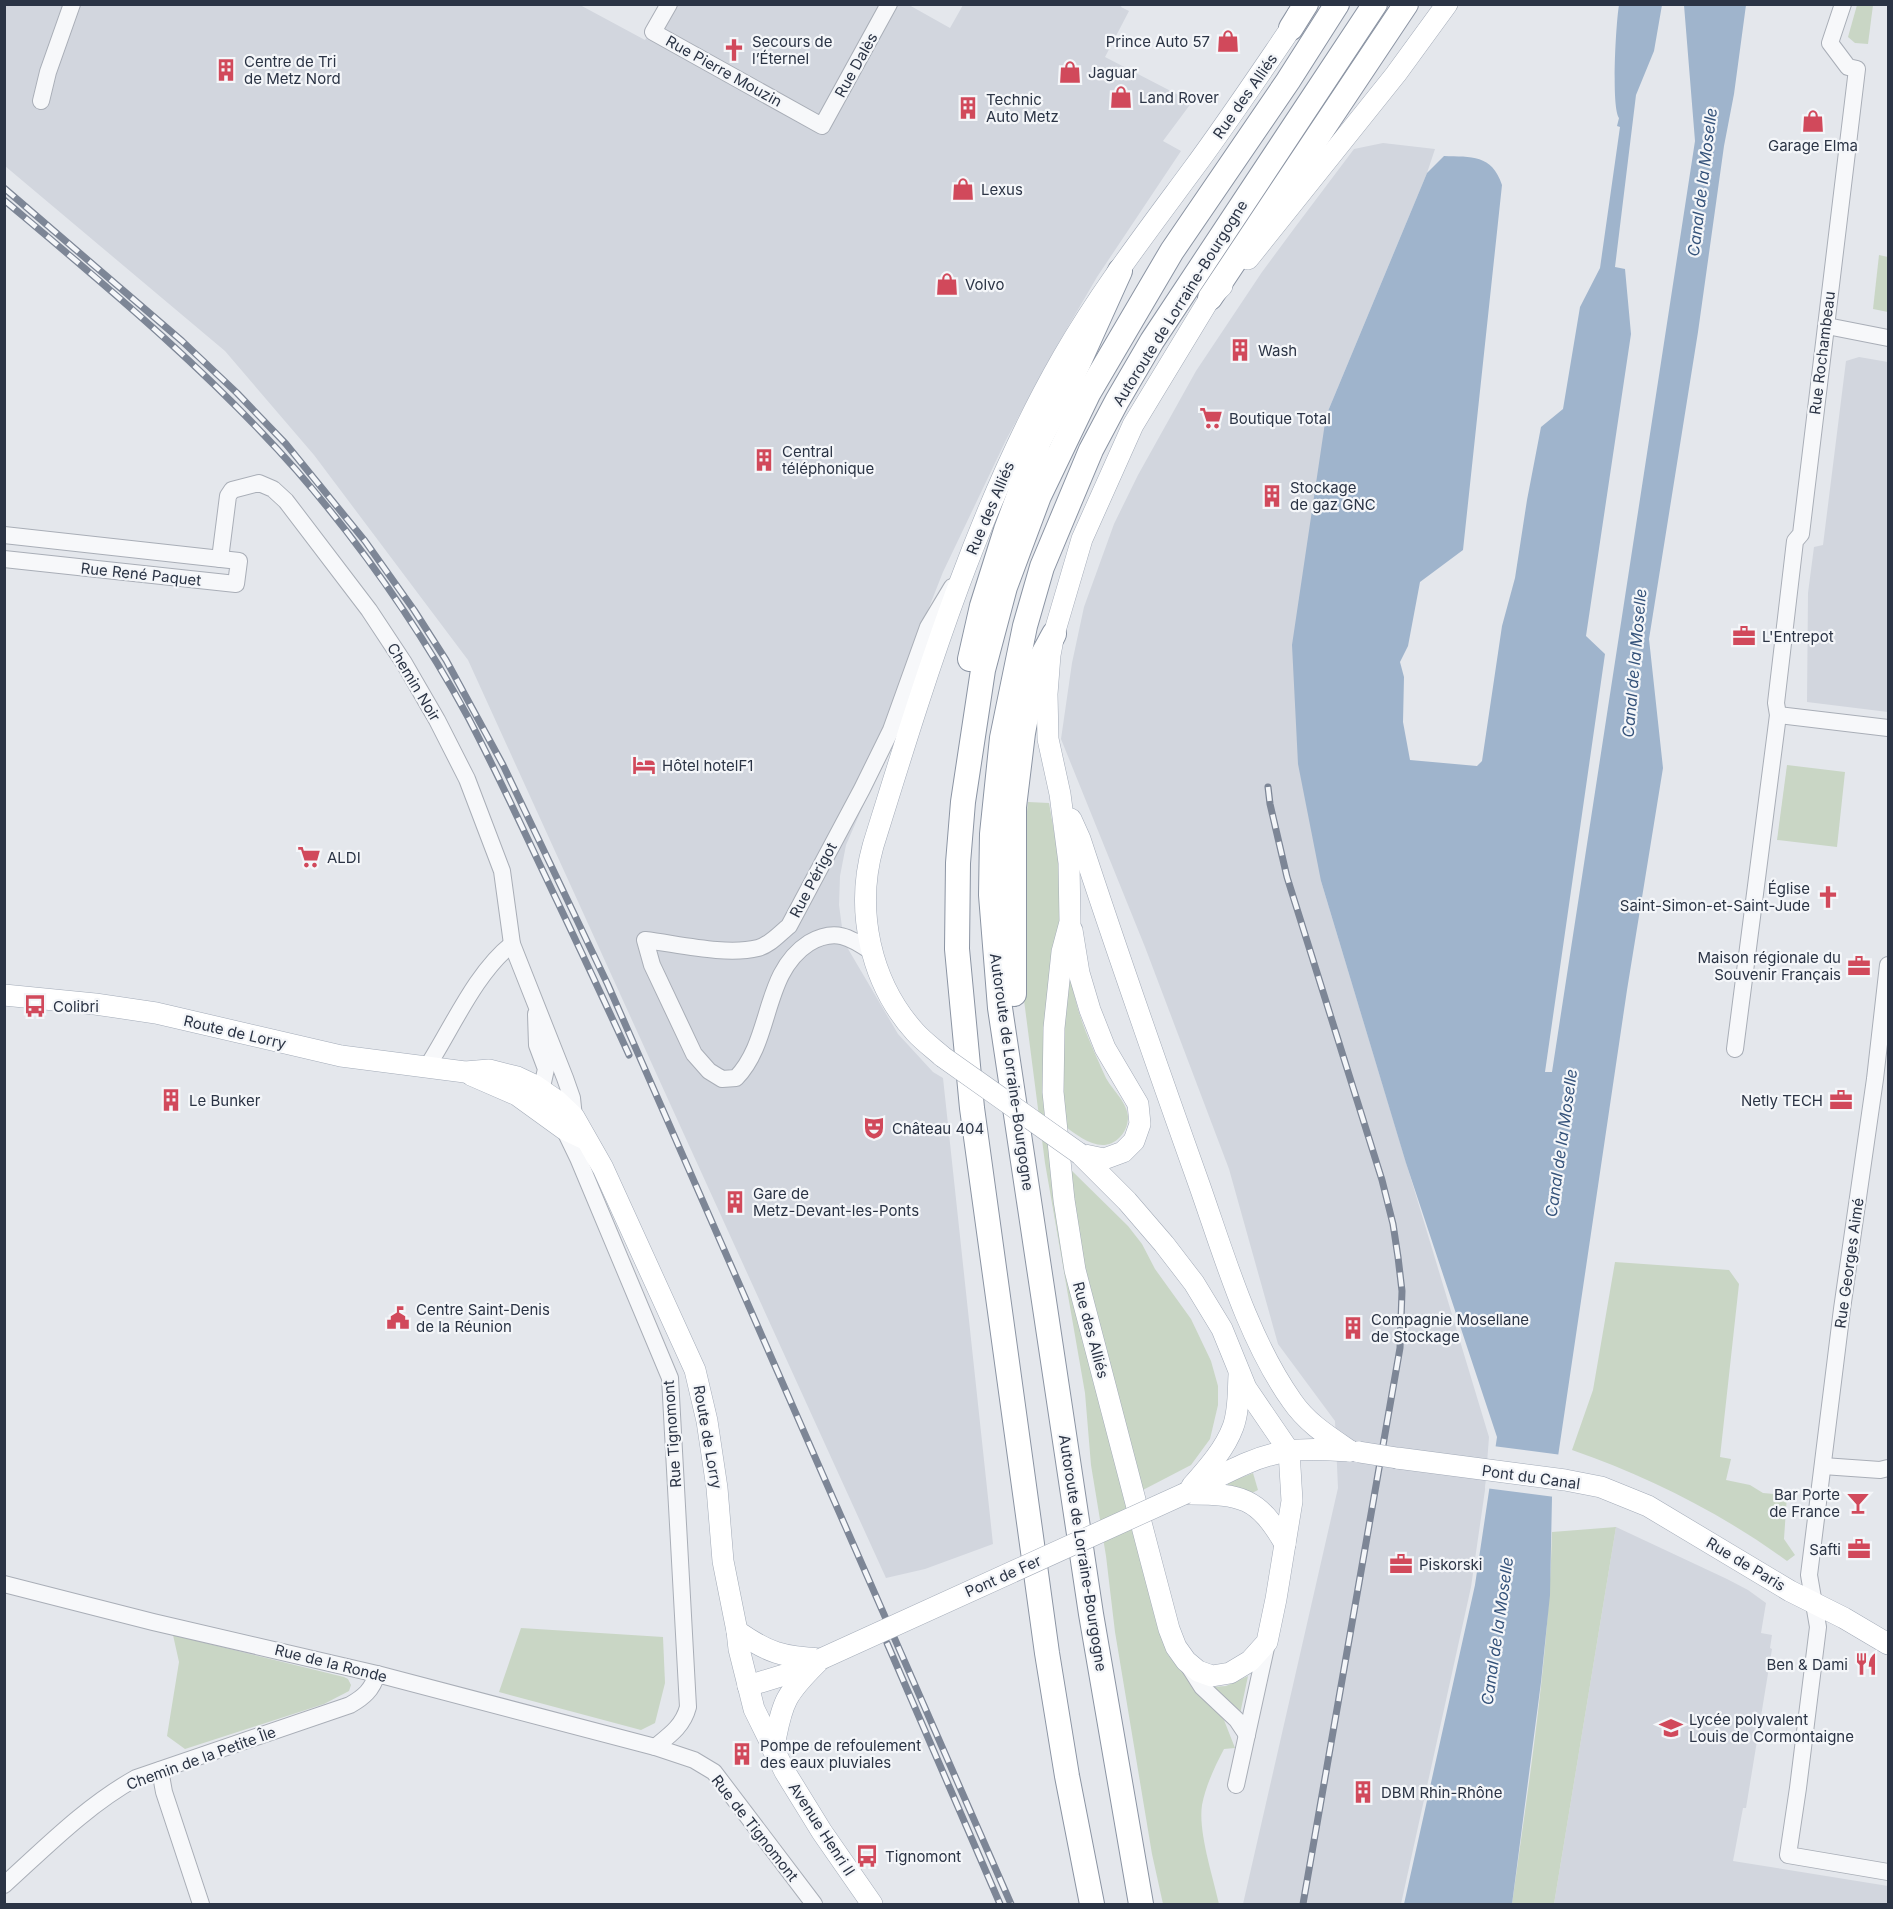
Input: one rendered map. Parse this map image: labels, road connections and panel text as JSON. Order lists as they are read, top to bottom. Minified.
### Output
{"streets":{"highway":["Autoroute de Lorraine-Bourgogne"],"main road":["Rue des Alliés","Route de Lorry","Pont du Canal","Rue de Paris","Pont de Fer","Avenue Henri II"],"street":["Rue Dalès","Rue Pierre Mouzin","Rue Rochambeau","Rue René Paquet","Chemin Noir","Rue Périgot","Rue Georges Aimé","Rue Tignomont","Rue de la Ronde","Chemin de la Petite Île","Rue de Tignomont"]},"crossings":[["Rue Dalès","Rue Pierre Mouzin"],["Rue des Alliés","Rue Périgot"],["Rue des Alliés","Pont du Canal"],["Rue René Paquet","Chemin Noir"],["Chemin Noir","Route de Lorry"],["Chemin Noir","Rue Tignomont"],["Route de Lorry","Rue Tignomont"],["Route de Lorry","Pont de Fer"],["Route de Lorry","Avenue Henri II"],["Rue Georges Aimé","Rue de Paris"],["Rue Tignomont","Rue de la Ronde"],["Rue Tignomont","Rue de Tignomont"],["Pont du Canal","Rue de Paris"],["Pont de Fer","Avenue Henri II"],["Rue de la Ronde","Chemin de la Petite Île"],["Rue de la Ronde","Rue de Tignomont"]],"water":["Canal de la Moselle"],"places":{"shop":["Prince Auto 57","Jaguar","Land Rover","Garage Elma","Lexus","Volvo"],"church":["Secours de l’Éternel","Église Saint-Simon-et-Saint-Jude"],"building":["Centre de Tri de Metz Nord","Technic Auto Metz","Wash","Central téléphonique","Stockage de gaz GNC","Le Bunker","Gare de Metz-Devant-les-Ponts","Compagnie Mosellane de Stockage","Pompe de refoulement des eaux pluviales","DBM Rhin-Rhône"],"supermarket":["Boutique Total","ALDI"],"office":["L'Entrepot","Maison régionale du Souvenir Français","Netly TECH","Safti","Piskorski"],"hotel":["Hôtel hotelF1"],"bus stop":["Colibri","Tignomont"],"theatre":["Château 404"],"public building":["Centre Saint-Denis de la Réunion"],"bar":["Bar Porte de France"],"restaurant":["Ben & Dami"],"school or university":["Lycée polyvalent Louis de Cormontaigne"]}}
